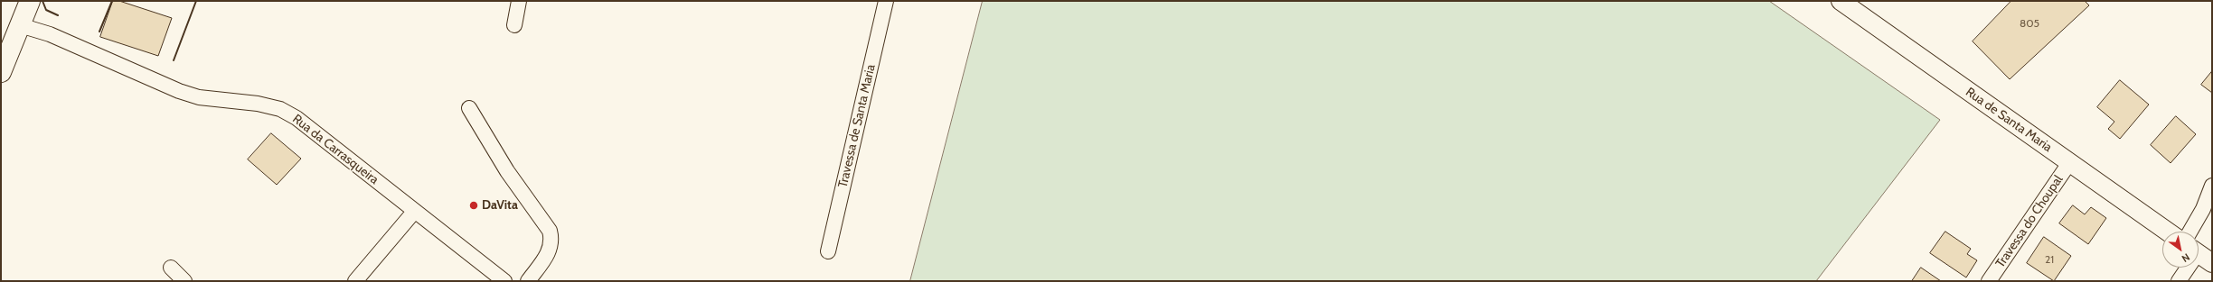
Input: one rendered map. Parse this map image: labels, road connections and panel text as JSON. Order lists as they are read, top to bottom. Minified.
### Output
{"streets":{"street":["Rua de Santa Maria","Travessa de Santa Maria","Rua da Carrasqueira","Travessa do Choupal"]},"crossings":[["Rua de Santa Maria","Travessa do Choupal"]],"places":["DaVita"],"house_numbers":["805","21"],"north":"bottom right"}
